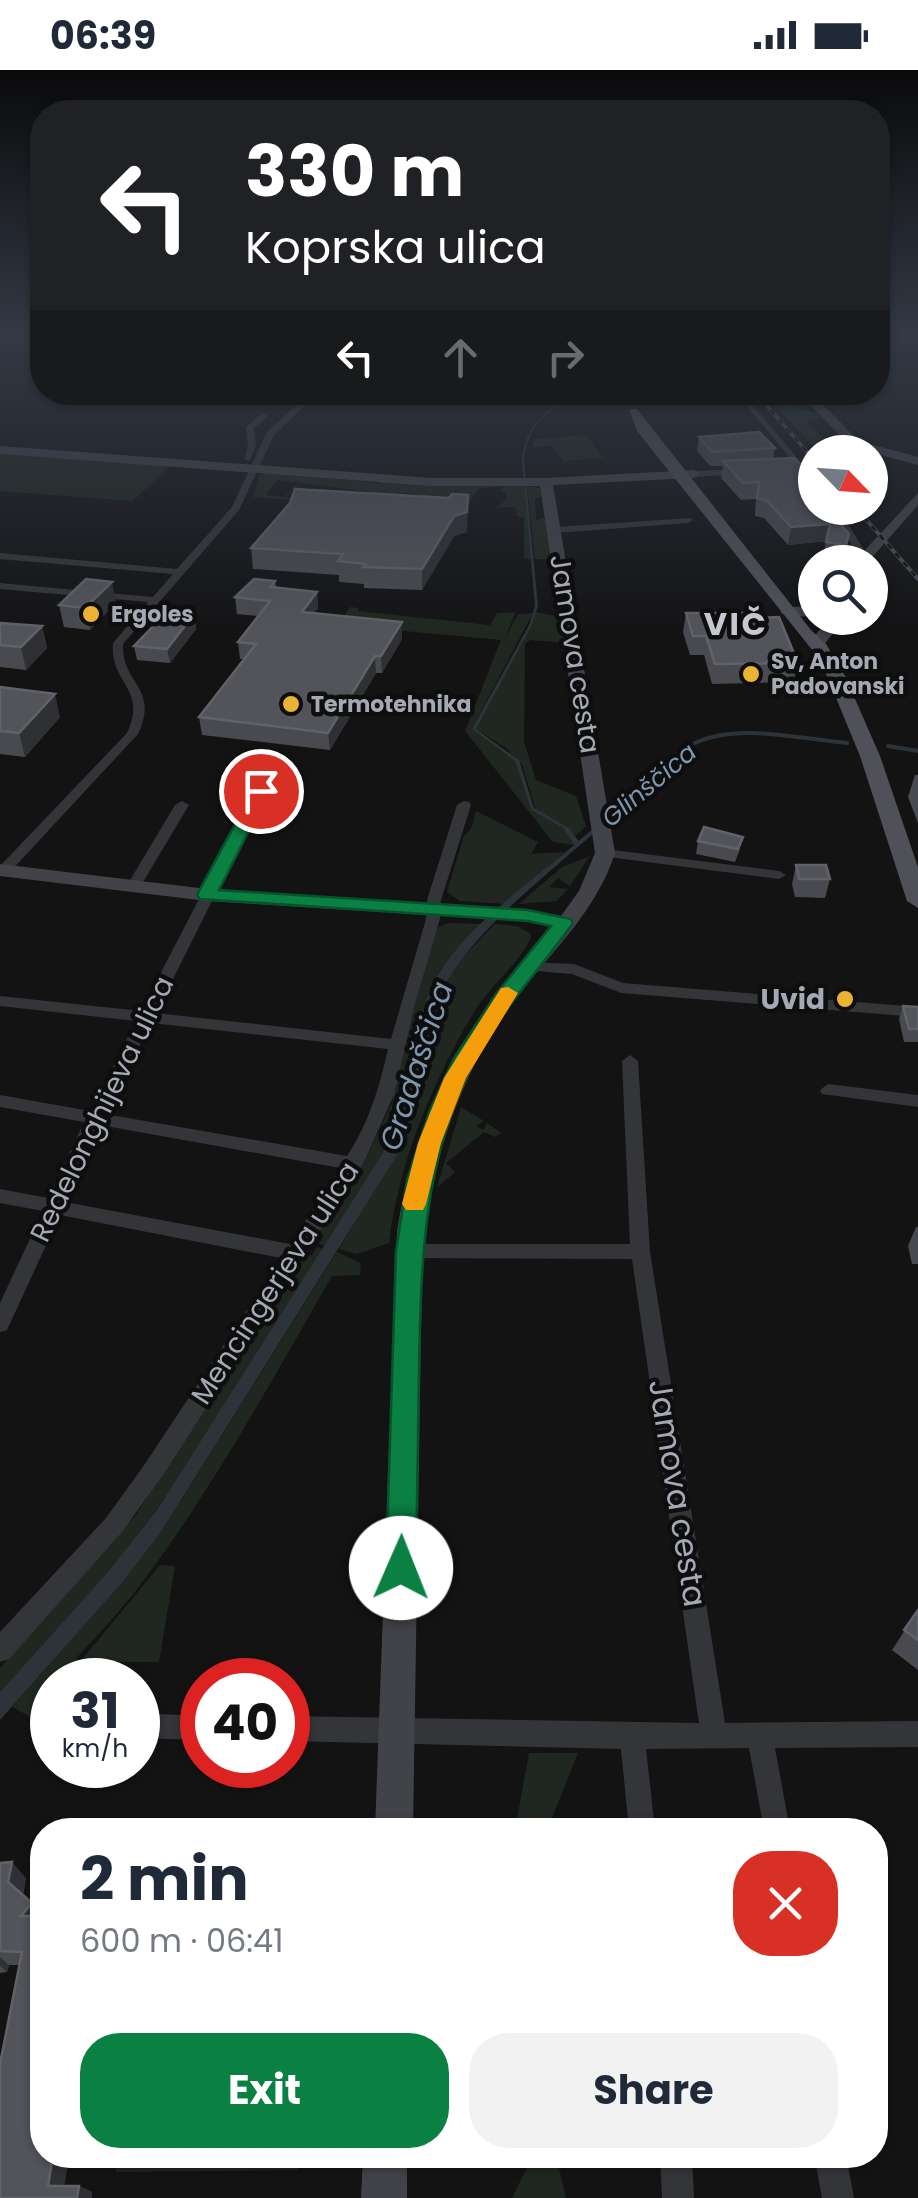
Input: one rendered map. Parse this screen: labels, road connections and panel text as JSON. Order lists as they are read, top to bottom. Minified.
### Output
{"streets":{"street":["Jamova cesta","Redelonghijeva ulica","Mencingerjeva ulica"]},"districts":["VIČ"],"water":["Glinščica","Gradaščica"],"places":["Ergoles","Sv, Anton Padovanski","Termotehnika","Uvid"],"north":"bottom right","page":{"status":"06:39","turn":["330 m","Koprska ulica"],"speed":"31 km/h","limit":"40","heading":["2 min","600 m · 06:41"],"buttons":["Exit","Share"]}}
